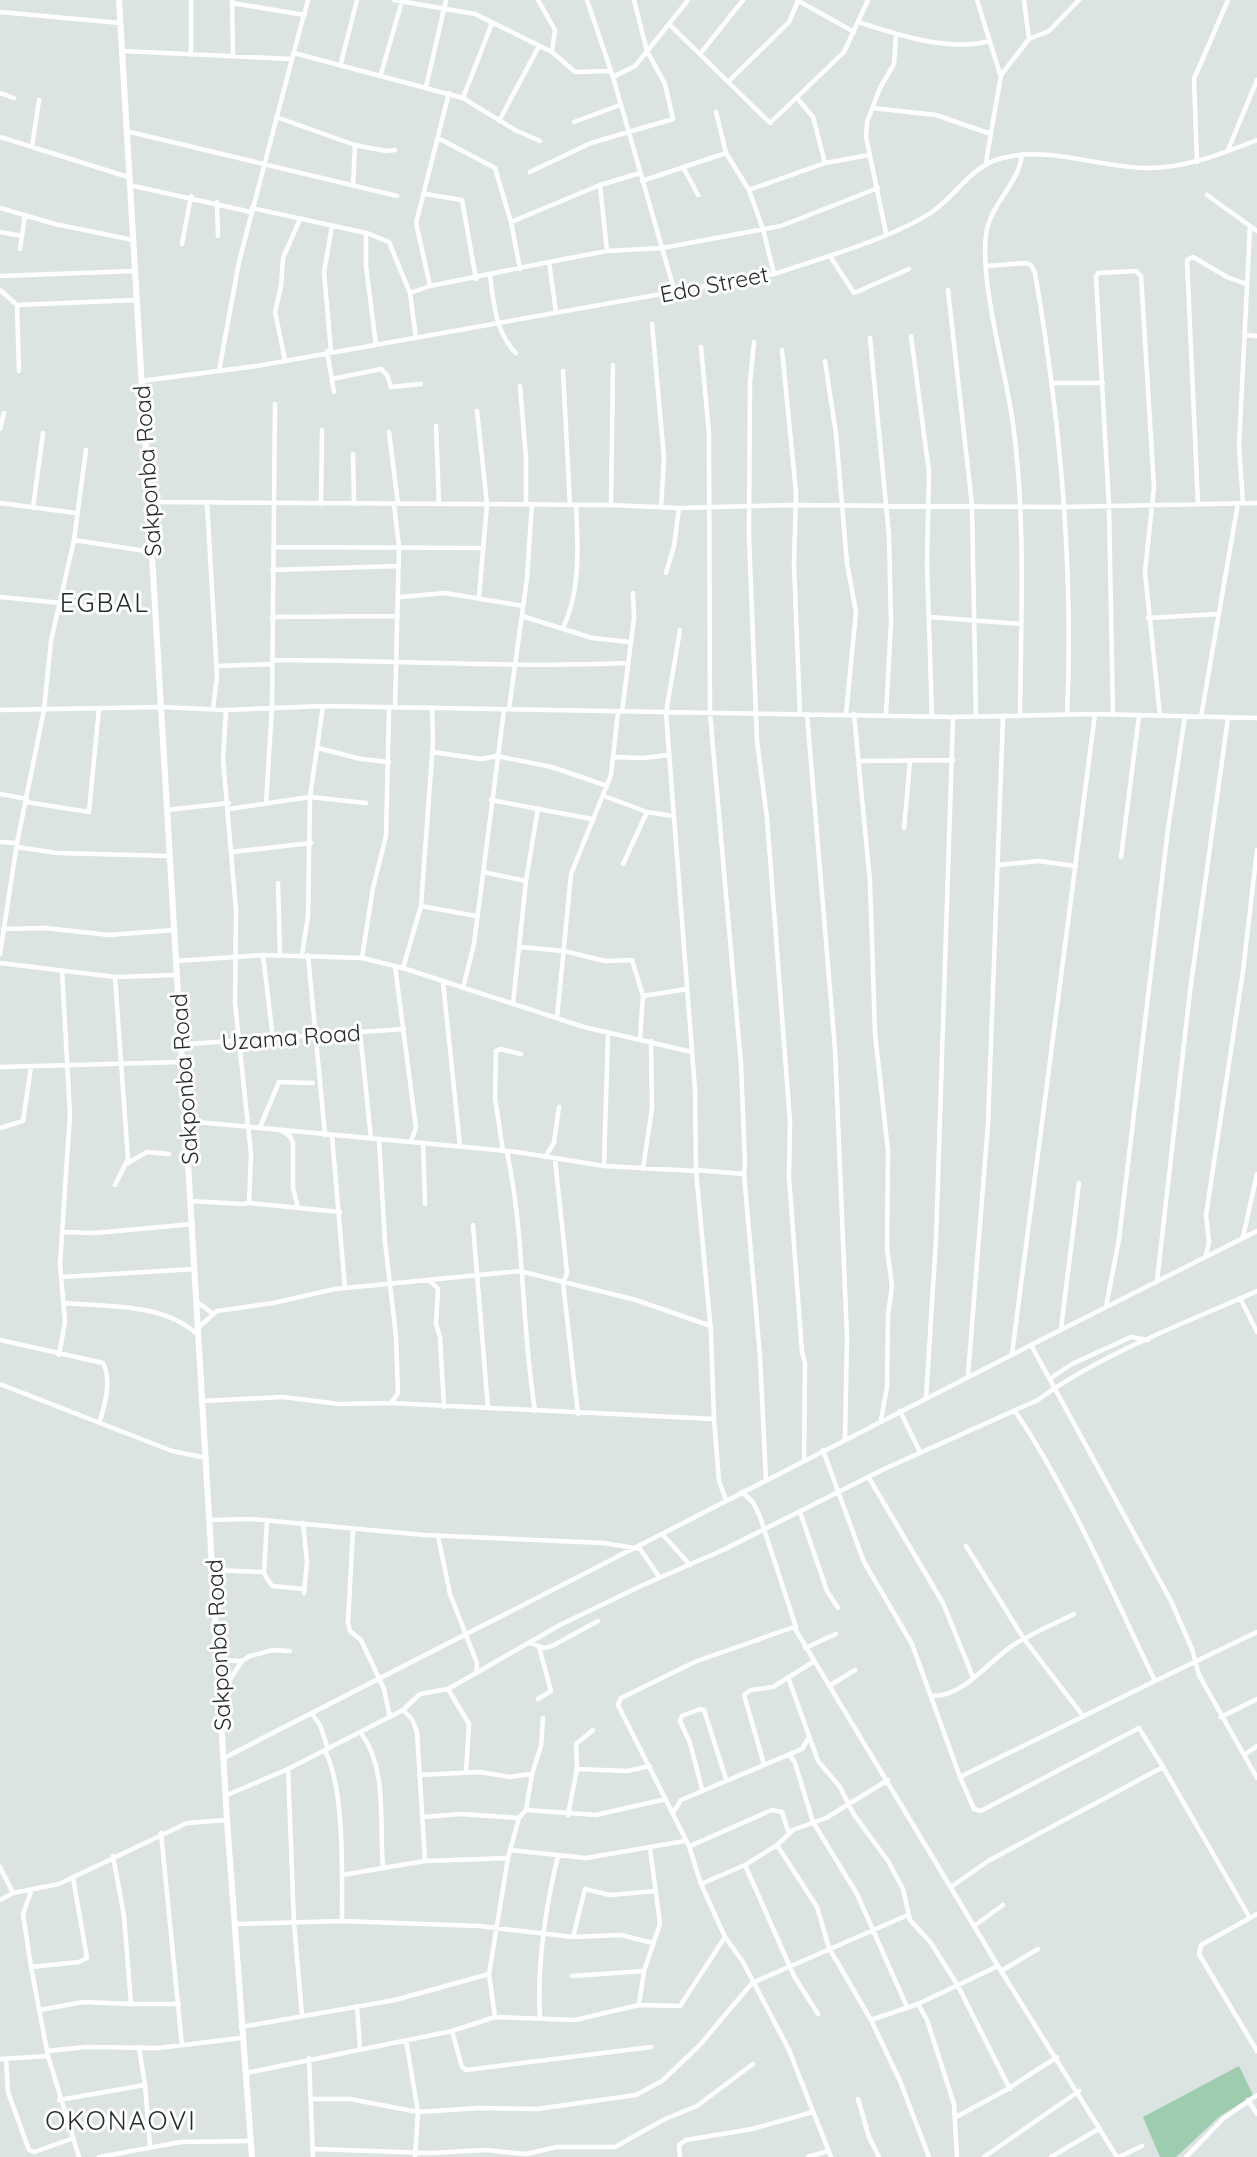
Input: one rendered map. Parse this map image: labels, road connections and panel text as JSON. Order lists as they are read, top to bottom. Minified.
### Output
{"streets":{"main road":["Sakponba Road"],"street":["Edo Street","Uzama Road"]},"crossings":[["Edo Street","Sakponba Road"],["Sakponba Road","Uzama Road"]],"districts":["EGBAL","OKONAOVI"]}
